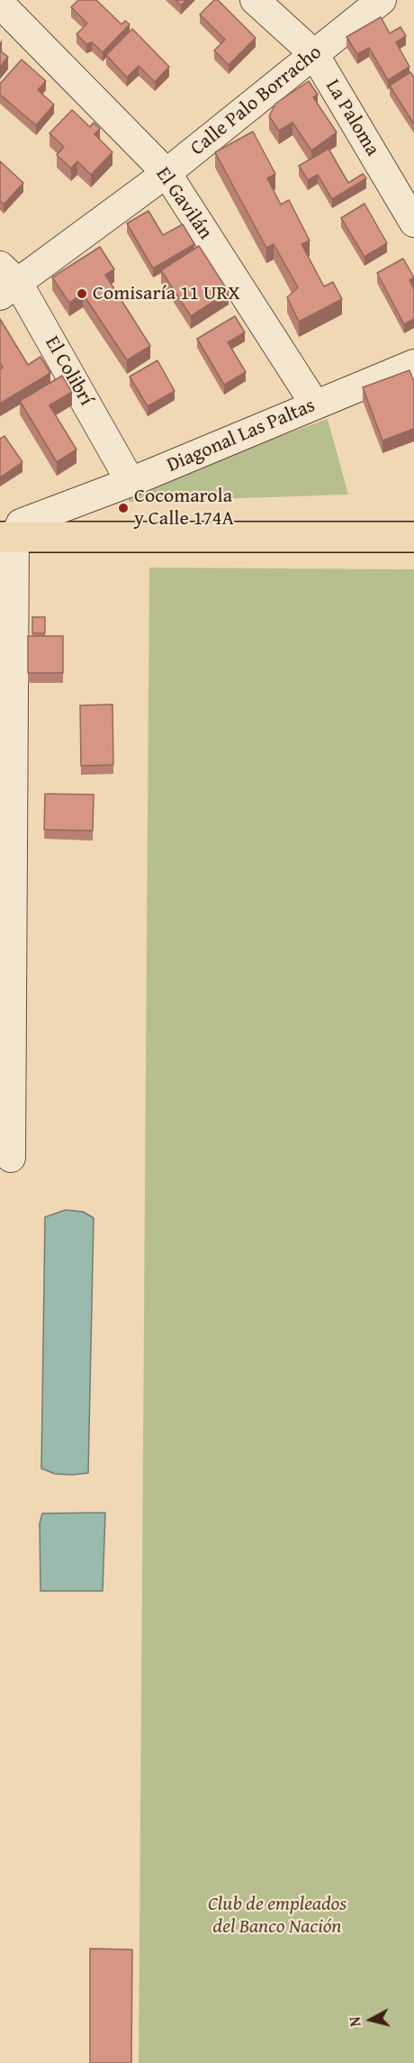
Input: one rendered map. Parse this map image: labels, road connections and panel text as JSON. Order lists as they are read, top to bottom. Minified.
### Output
{"streets":{"street":["Calle Palo Borracho","La Paloma","El Gavilán","El Colibrí","Diagonal Las Paltas"]},"crossings":[["Calle Palo Borracho","La Paloma"],["Calle Palo Borracho","El Gavilán"],["Calle Palo Borracho","El Colibrí"],["El Gavilán","Diagonal Las Paltas"],["El Colibrí","Diagonal Las Paltas"]],"parks":["Club de empleados del Banco Nación"],"places":["Comisaría 11 URX","Cocomarola y Calle 174A"],"north":"left"}
